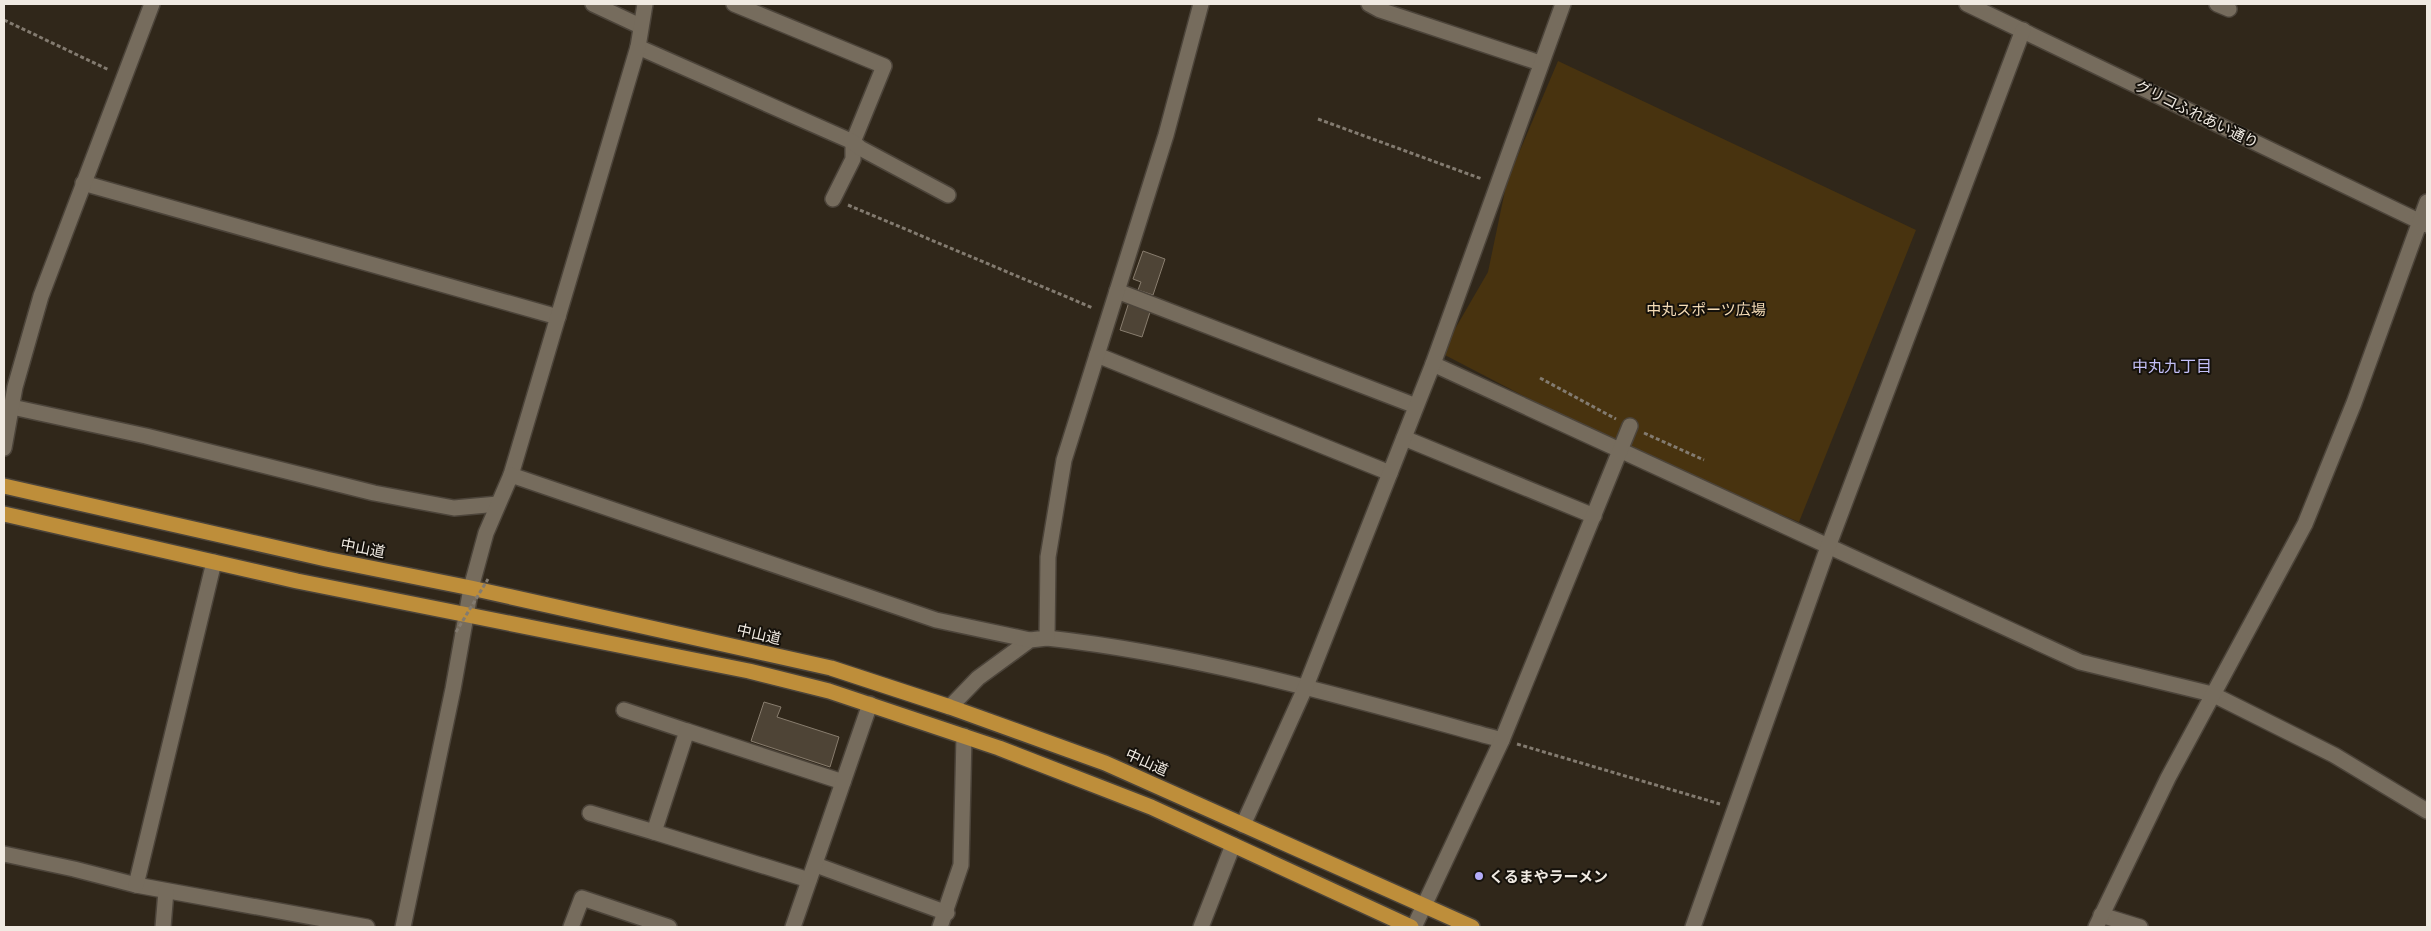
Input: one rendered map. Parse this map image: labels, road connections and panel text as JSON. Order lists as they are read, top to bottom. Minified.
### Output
{"streets":{"highway":["中山道"],"street":["グリコふれあい通り"]},"districts":["中丸九丁目"],"parks":["中丸スポーツ広場"],"places":["くるまやラーメン"]}
